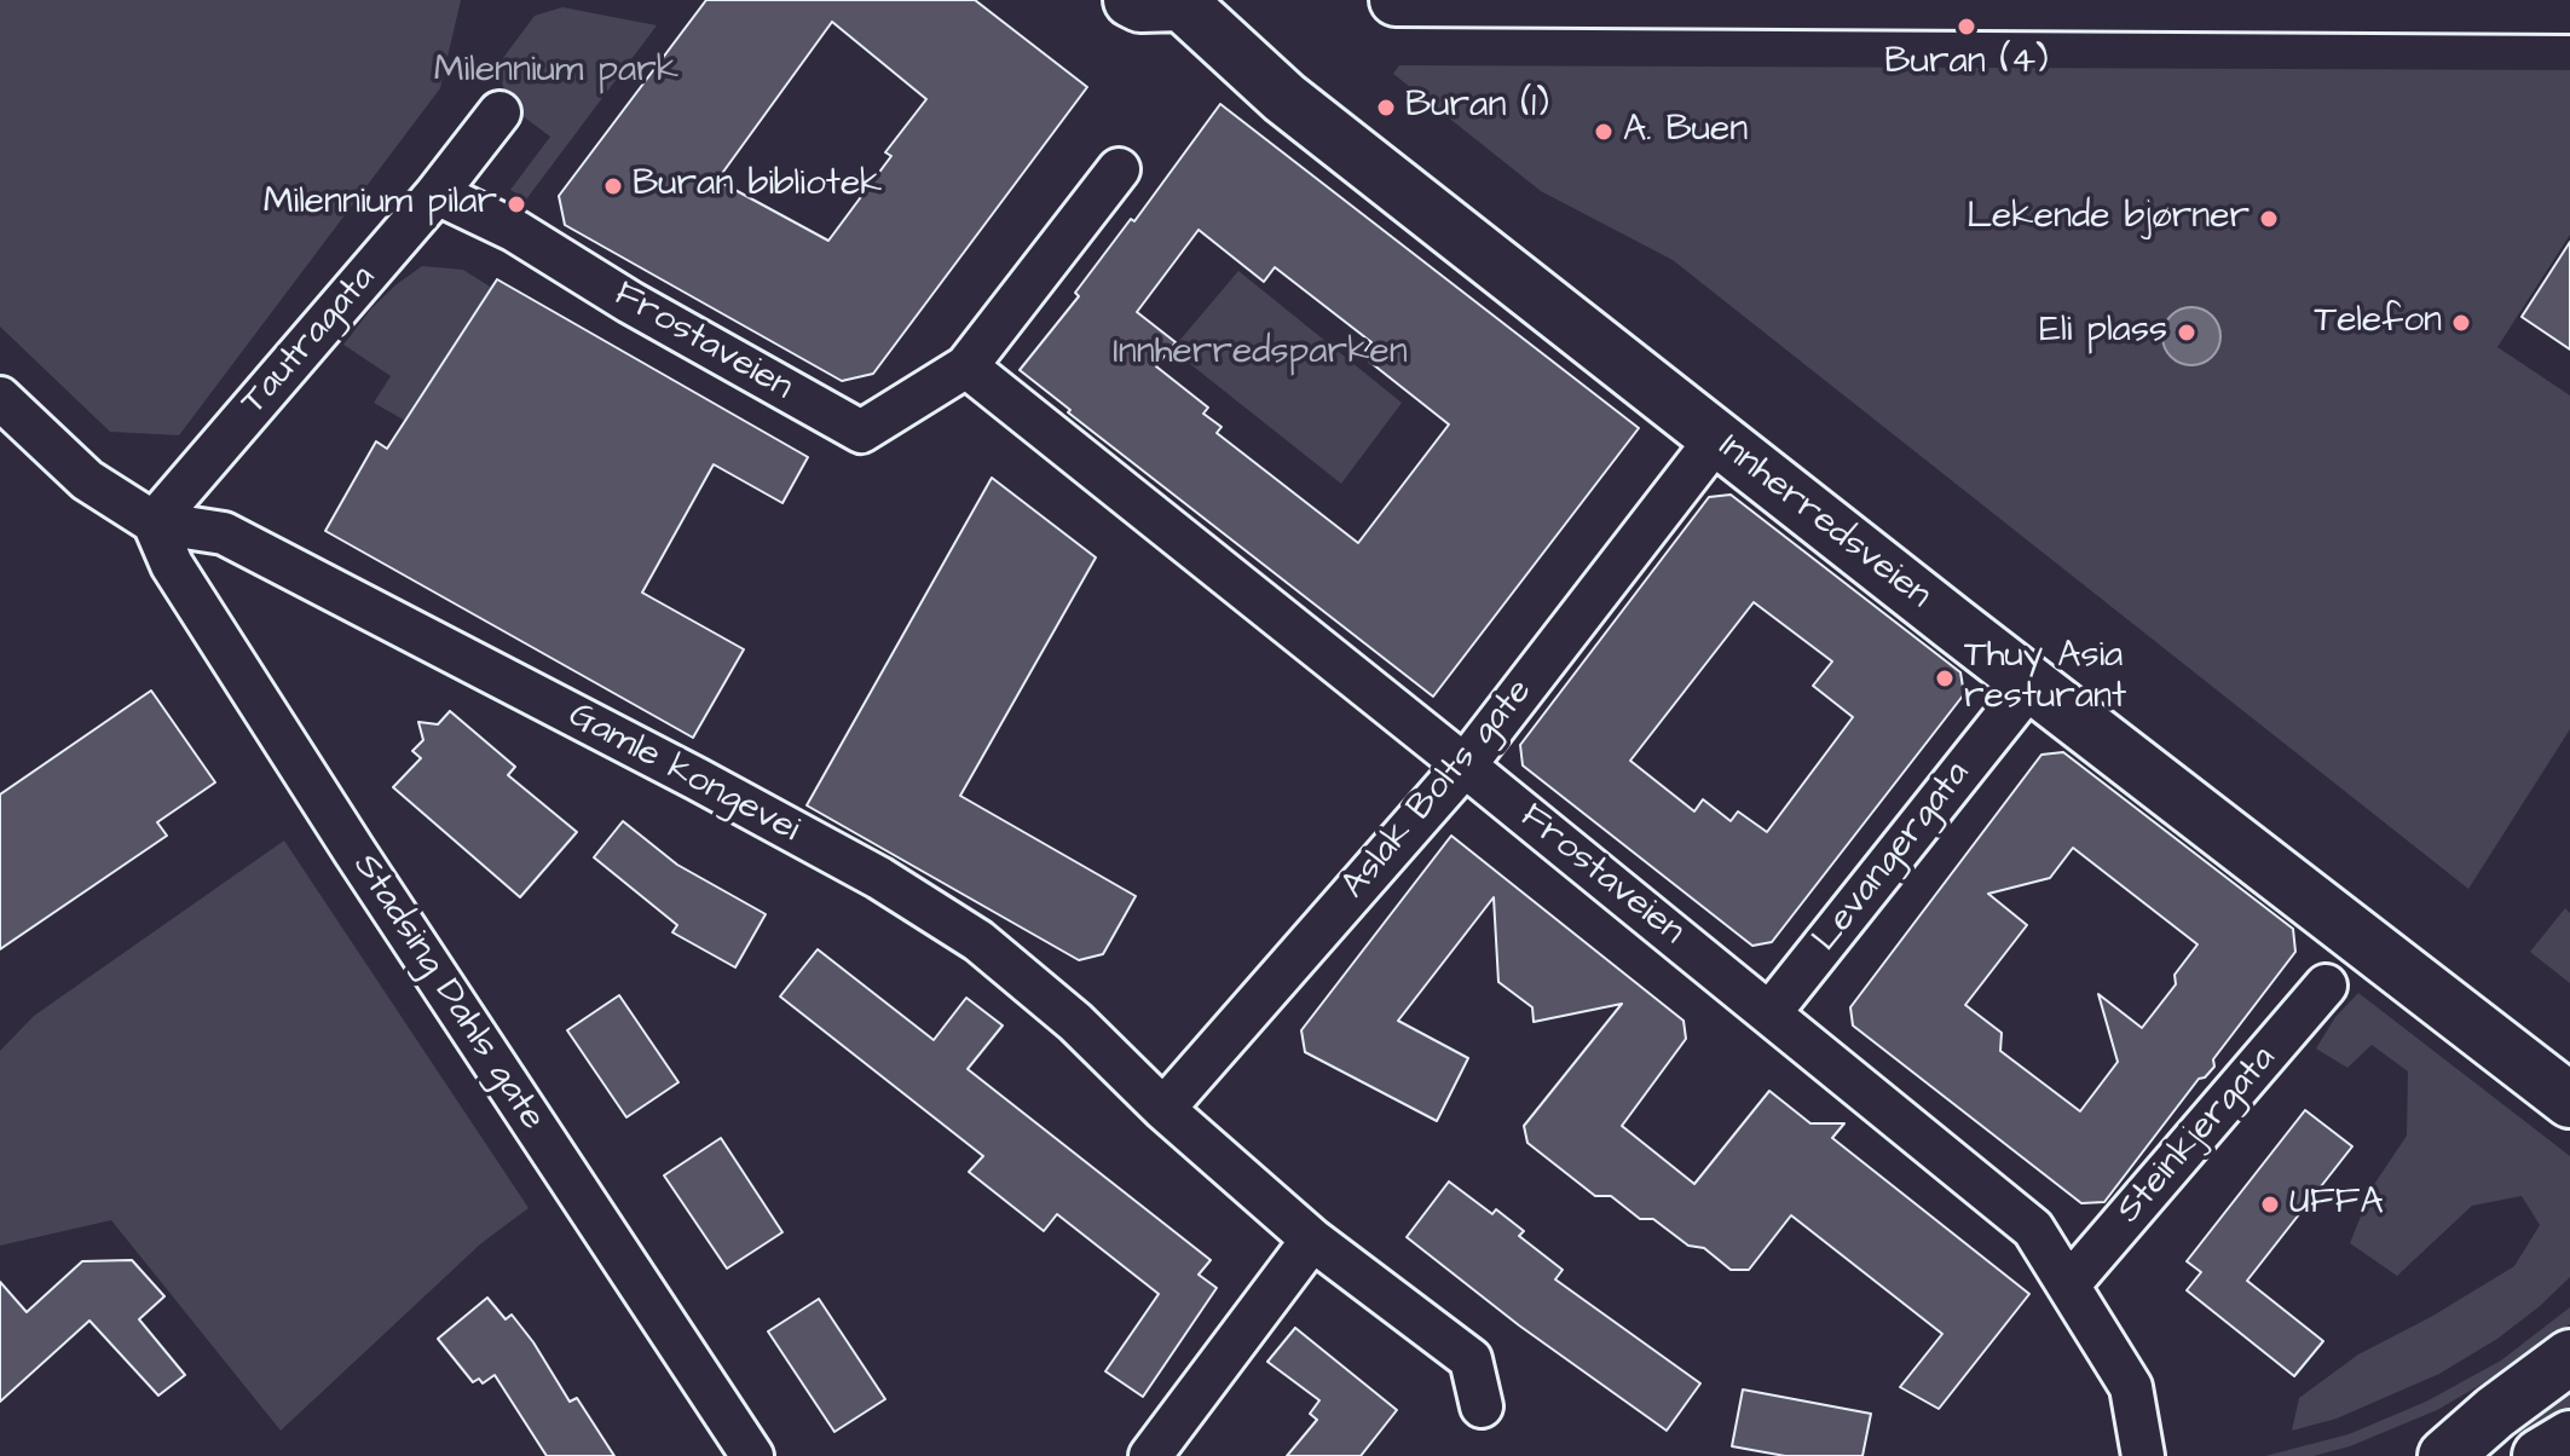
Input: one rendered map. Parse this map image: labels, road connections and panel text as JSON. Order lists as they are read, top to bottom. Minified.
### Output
{"streets":{"main road":["Innherredsveien"],"street":["Tautragata","Frostaveien","Gamle kongevei","Aslak Bolts gate","Levangergata","Stadsing Dahls gate","Steinkjergata"]},"crossings":[["Tautragata","Frostaveien"],["Tautragata","Gamle kongevei"],["Tautragata","Stadsing Dahls gate"],["Frostaveien","Aslak Bolts gate"],["Frostaveien","Levangergata"],["Frostaveien","Steinkjergata"],["Gamle kongevei","Aslak Bolts gate"],["Gamle kongevei","Stadsing Dahls gate"]],"parks":["Milennium park","Innherredsparken"],"places":["Buran (4)","Buran (1)","A. Buen","Buran bibliotek","Milennium pilar","Lekende bjørner","Telefon","Eli plass","Thuy Asia resturant","UFFA"]}
